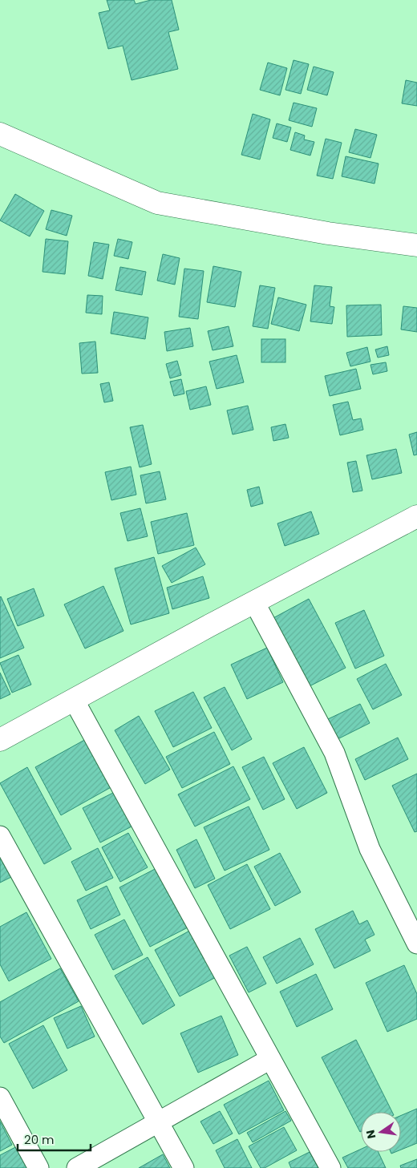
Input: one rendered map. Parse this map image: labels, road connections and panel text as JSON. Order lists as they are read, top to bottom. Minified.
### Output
{"scale_bar":"20 m","north":"left"}
